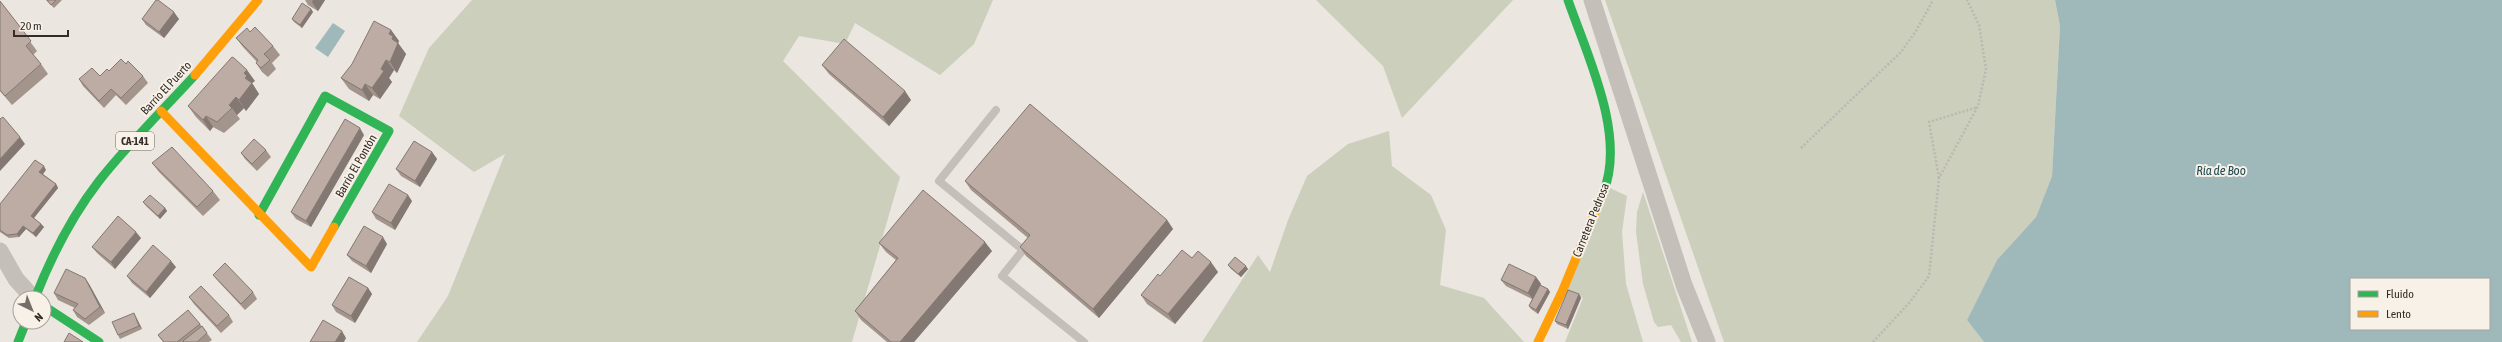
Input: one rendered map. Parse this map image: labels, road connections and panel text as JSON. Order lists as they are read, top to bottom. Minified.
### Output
{"streets":{"street":["Barrio El Puerto","CA-141","Barrio El Pontón","Carretera Pedrosa"]},"crossings":[["Barrio El Puerto","Barrio El Pontón"]],"water":["Ría de Boo"],"legend":["Fluido","Lento"],"scale_bar":"20 m","north":"bottom right"}
